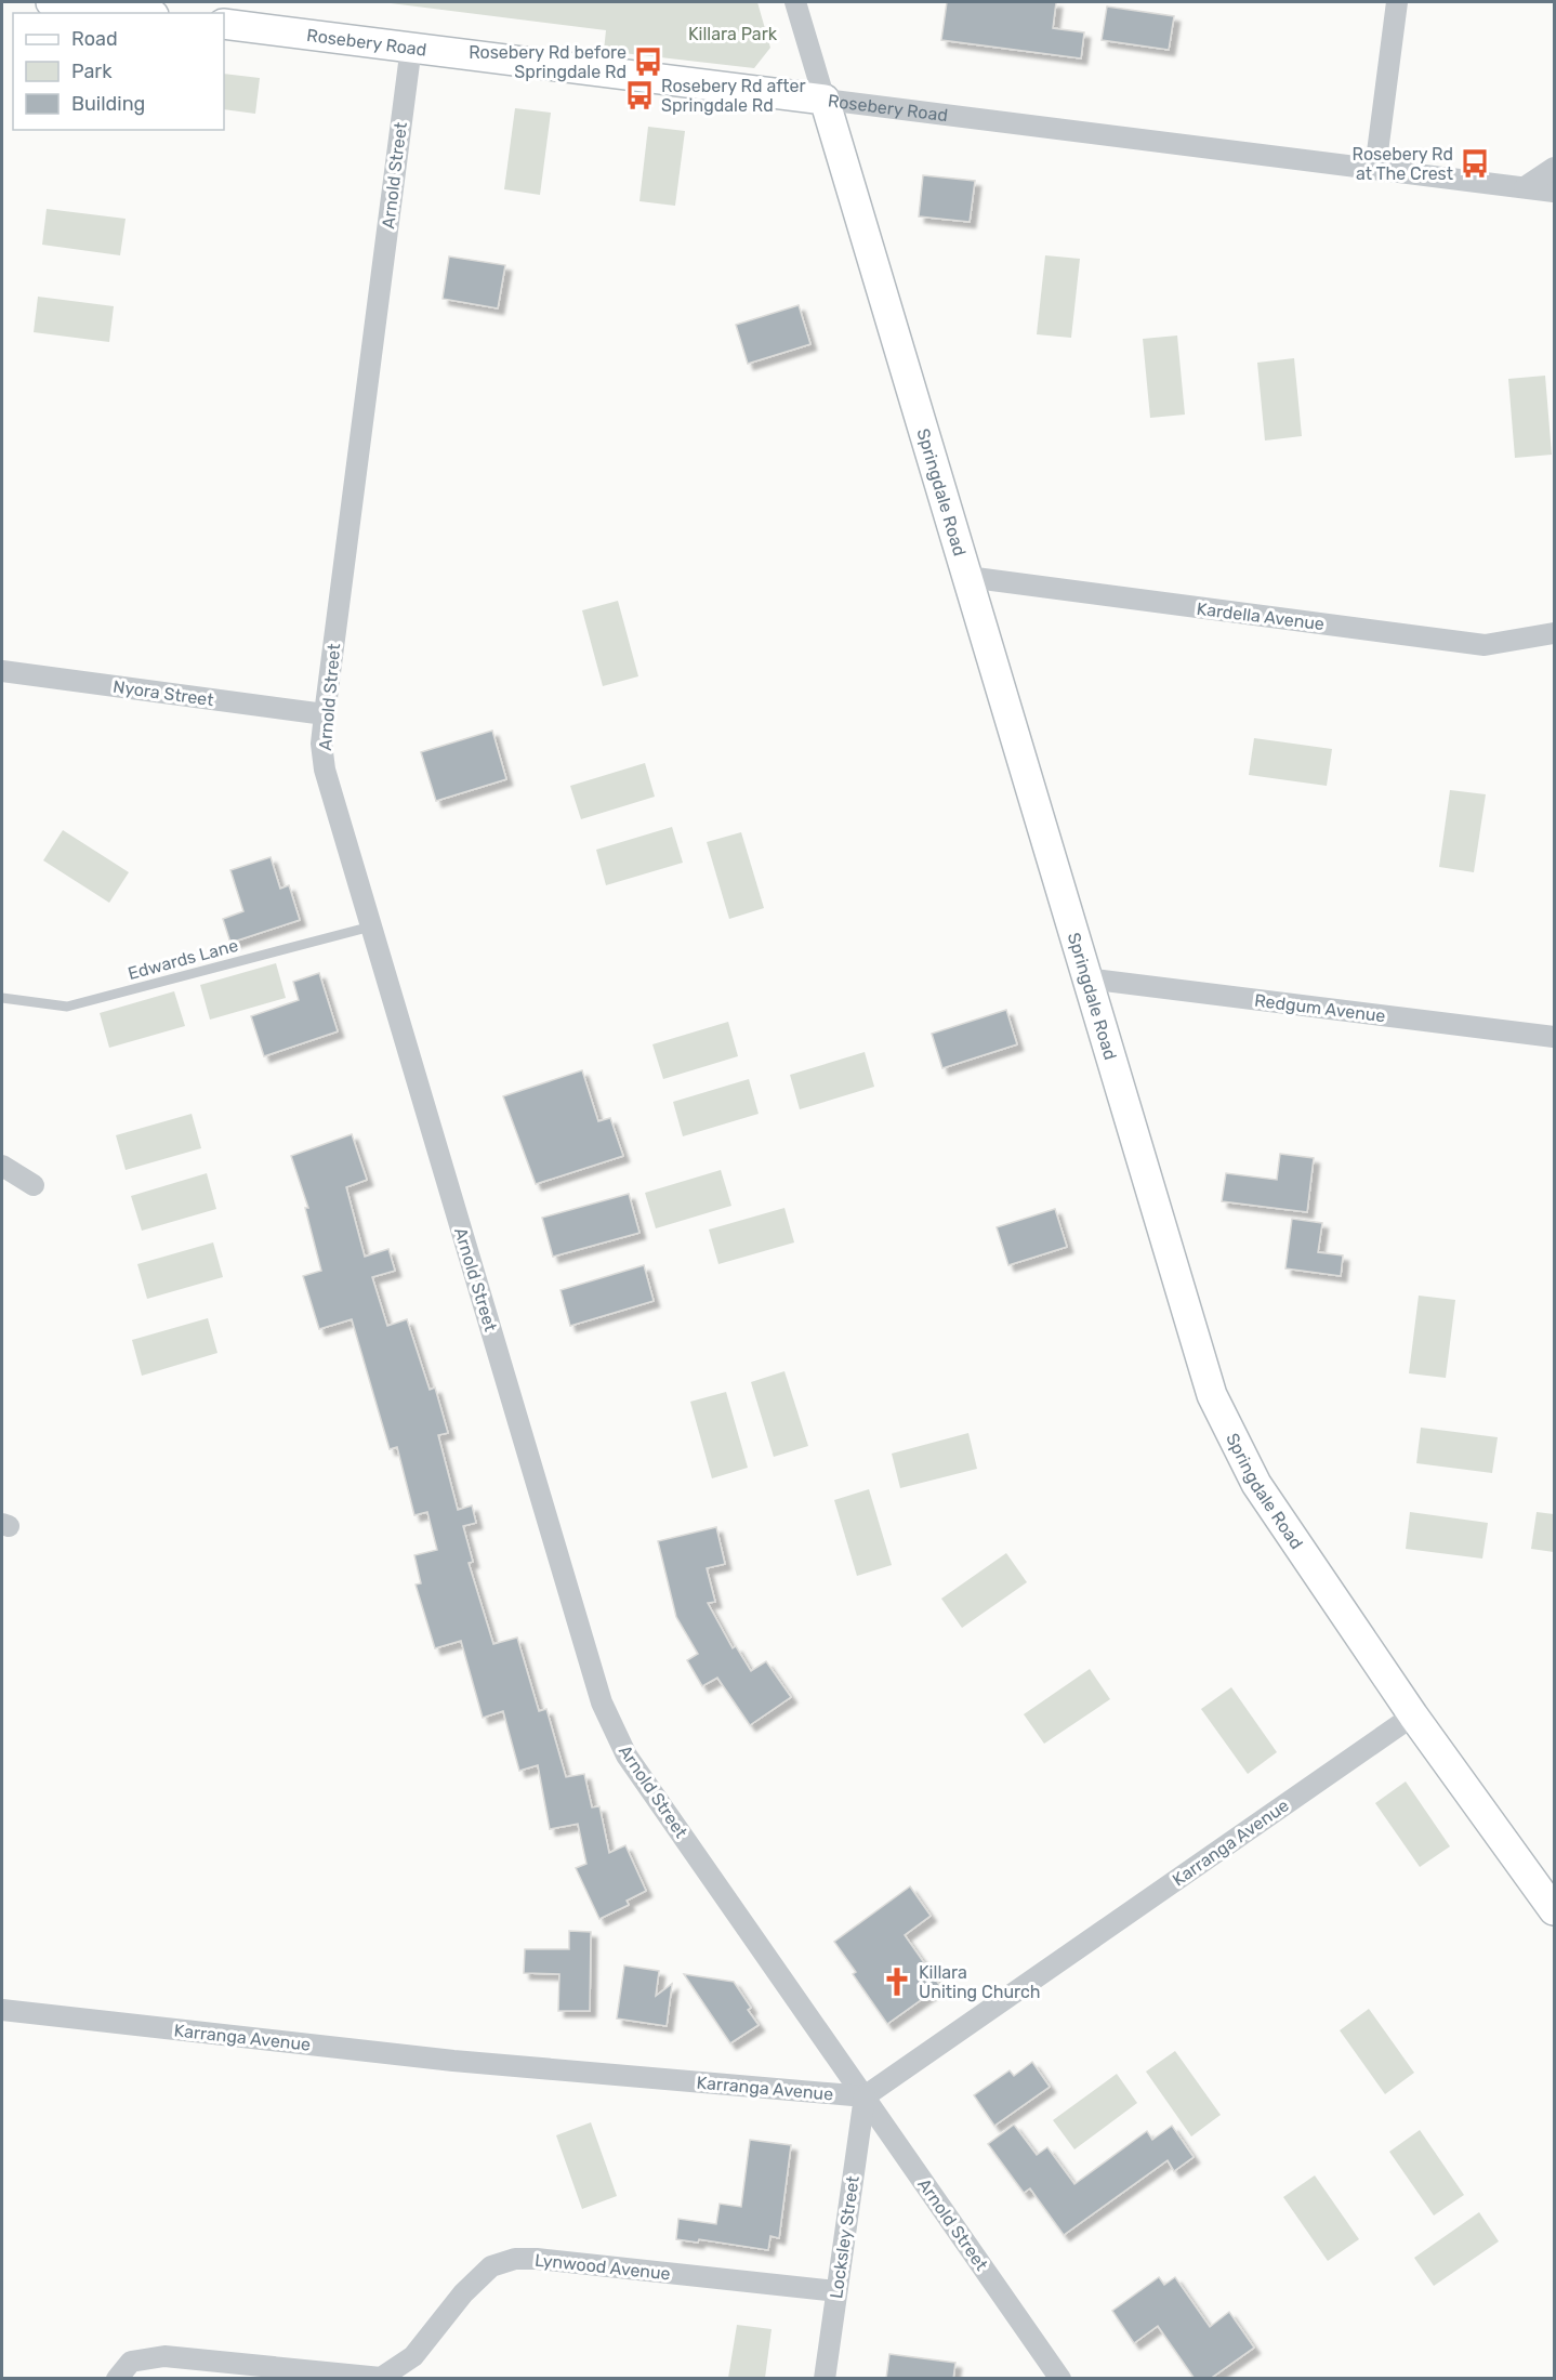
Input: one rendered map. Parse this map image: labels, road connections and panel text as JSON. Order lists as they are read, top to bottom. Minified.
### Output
{"streets":{"main road":["Rosebery Road","Springdale Road"],"street":["Arnold Street","Kardella Avenue","Nyora Street","Redgum Avenue","Karranga Avenue","Locksley Street","Lynwood Avenue"],"lane":["Edwards Lane"]},"crossings":[["Rosebery Road","Arnold Street"],["Rosebery Road","Springdale Road"],["Arnold Street","Nyora Street"],["Arnold Street","Edwards Lane"],["Arnold Street","Karranga Avenue"],["Arnold Street","Locksley Street"],["Springdale Road","Kardella Avenue"],["Springdale Road","Redgum Avenue"],["Springdale Road","Karranga Avenue"],["Karranga Avenue","Locksley Street"],["Locksley Street","Lynwood Avenue"]],"parks":["Killara Park"],"places":{"bus stop":["Rosebery Rd before Springdale Rd","Rosebery Rd after Springdale Rd","Rosebery Rd at The Crest"],"church":["Killara Uniting Church"]},"legend":["Road","Park","Building"]}
